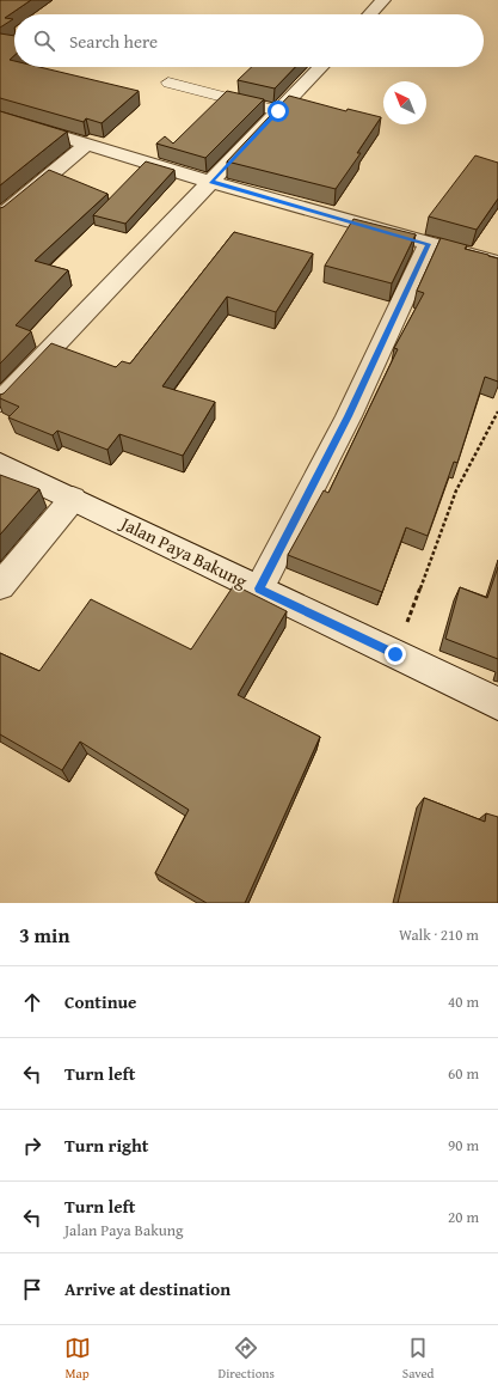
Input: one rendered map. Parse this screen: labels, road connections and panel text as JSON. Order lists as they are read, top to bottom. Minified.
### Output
{"streets":{"street":["Jalan Paya Bakung"]},"north":"top left","page":{"search":"Search here","heading":["3 min","Walk · 210 m"],"list":[["Continue","40 m"],["Turn left","60 m"],["Turn right","90 m"],["Turn left","Jalan Paya Bakung","20 m"],"Arrive at destination"],"nav":["Map","Directions","Saved"]}}
